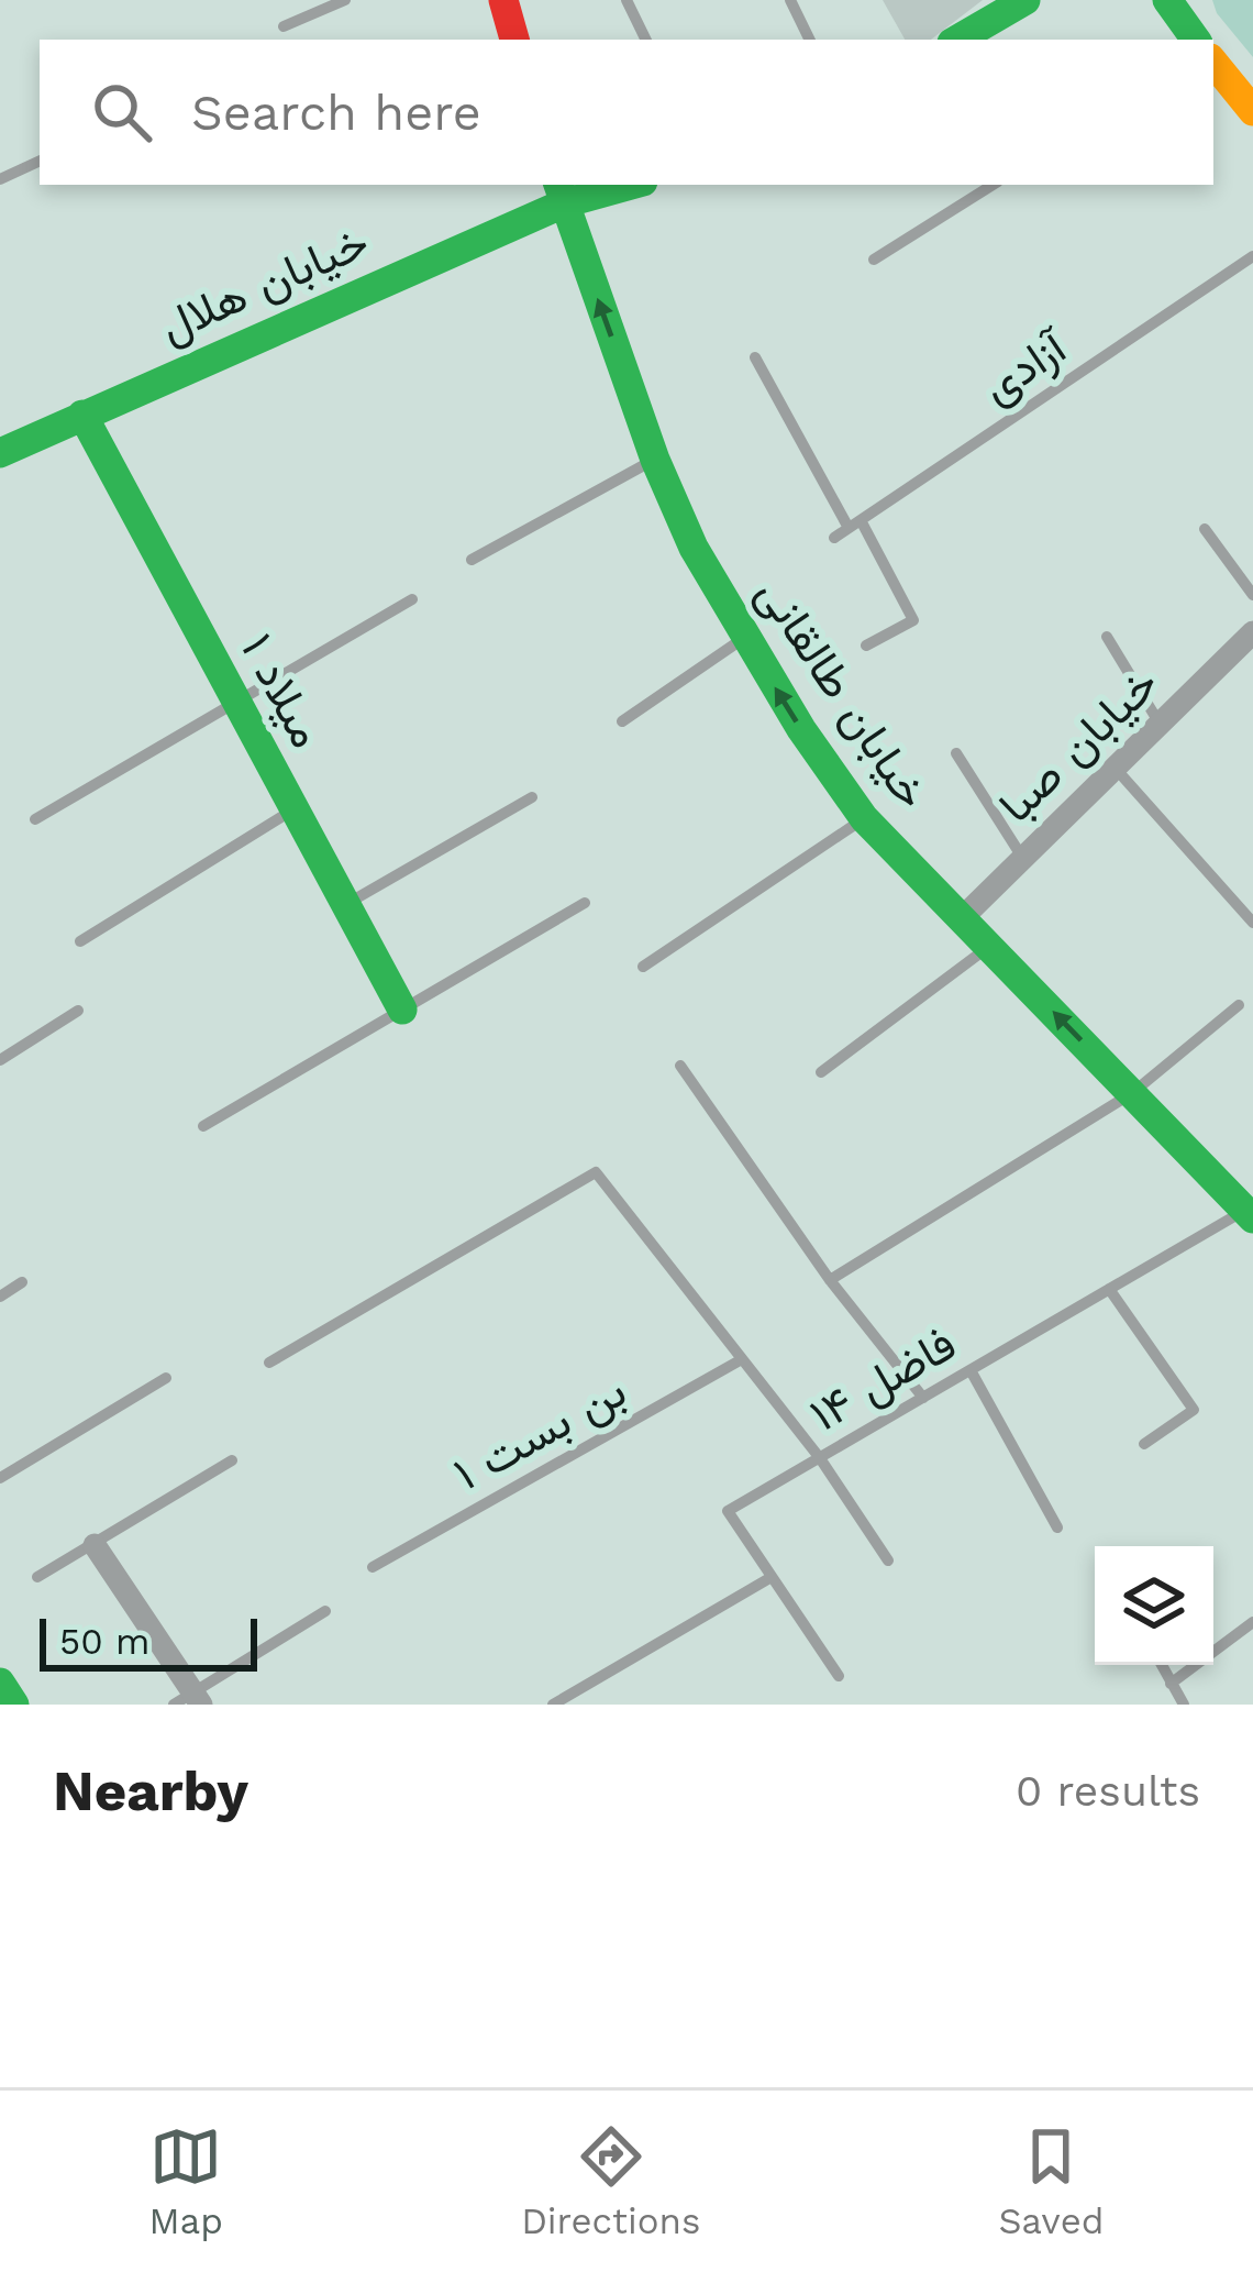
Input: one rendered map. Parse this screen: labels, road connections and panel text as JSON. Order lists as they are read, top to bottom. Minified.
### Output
{"streets":{"main road":["خیابان هلال","میلاد ۱","خیابان طالقانی"],"street":["خیابان صبا"],"lane":["آزادی","فاضل ۱۴","بن بست ۱"]},"crossings":[["خیابان هلال","میلاد ۱"],["خیابان هلال","خیابان طالقانی"],["خیابان طالقانی","خیابان صبا"],["خیابان طالقانی","فاضل ۱۴"]],"one_way":["خیابان طالقانی"],"scale_bar":"50 m","page":{"search":"Search here","scale":"50 m","heading":["Nearby","0 results"],"nav":["Map","Directions","Saved"]}}
